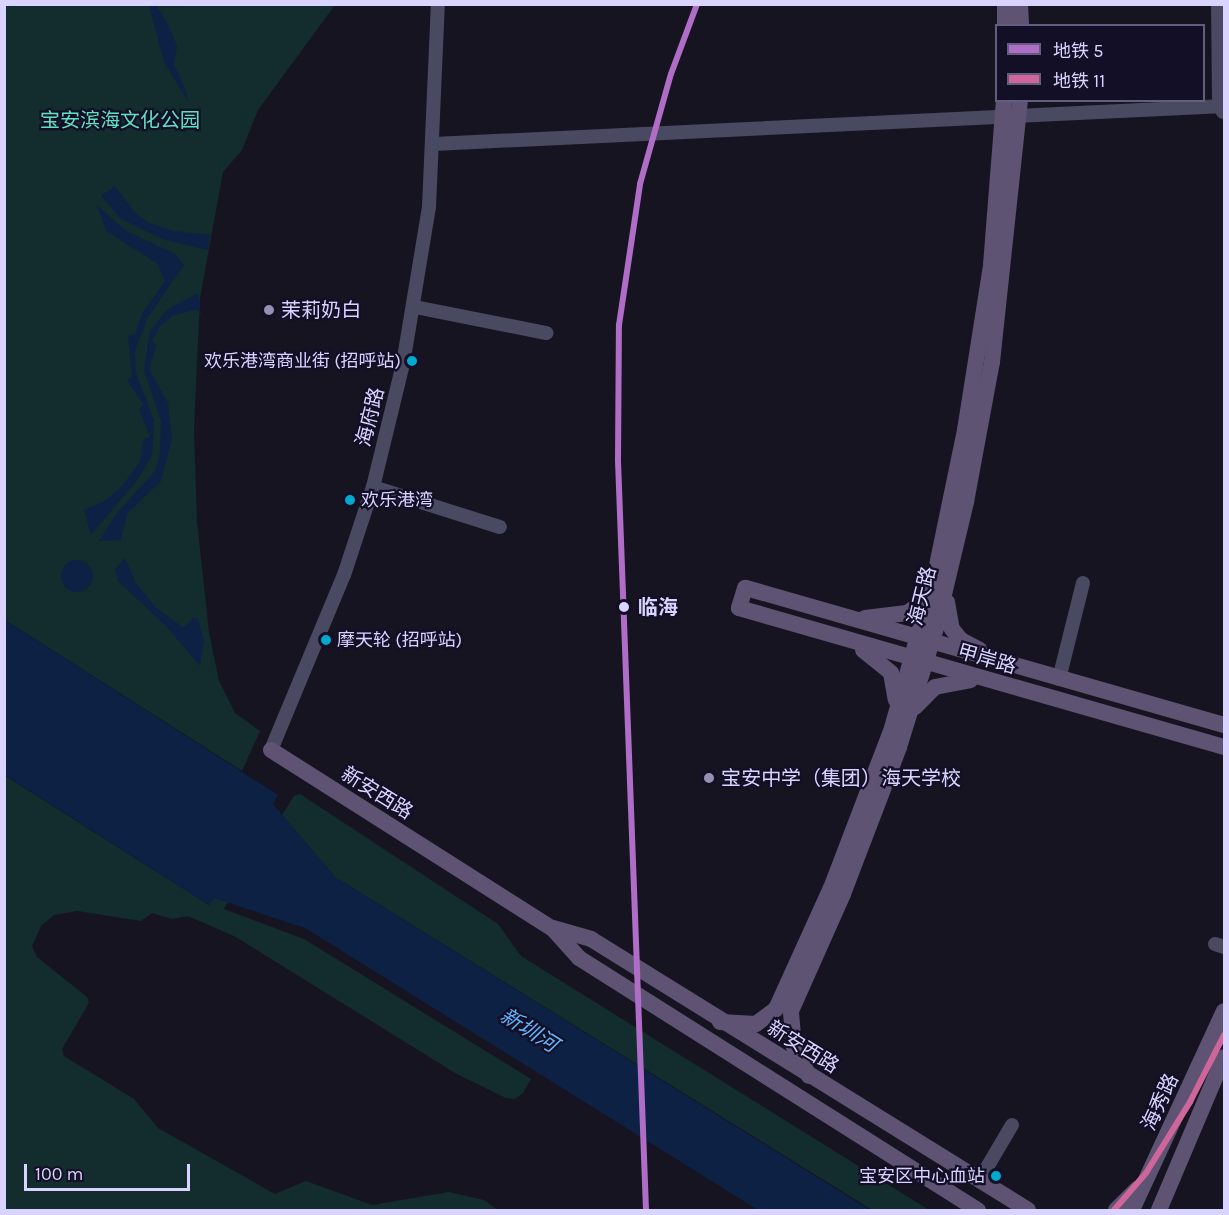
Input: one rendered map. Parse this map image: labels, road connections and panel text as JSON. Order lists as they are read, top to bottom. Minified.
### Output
{"streets":{"main road":["海天路","甲岸路","新安西路","海秀路"],"street":["海府路"]},"crossings":[["海府路","新安西路"],["海天路","甲岸路"],["海天路","新安西路"]],"water":["新圳河"],"parks":["宝安滨海文化公园"],"places":["茉莉奶白","欢乐港湾商业街 (招呼站)","欢乐港湾","临海","摩天轮 (招呼站)","宝安中学（集团）海天学校","宝安区中心血站"],"lines":["metro line 5","metro line 11"],"legend":["地铁 5","地铁 11"],"scale_bar":"100 m"}
